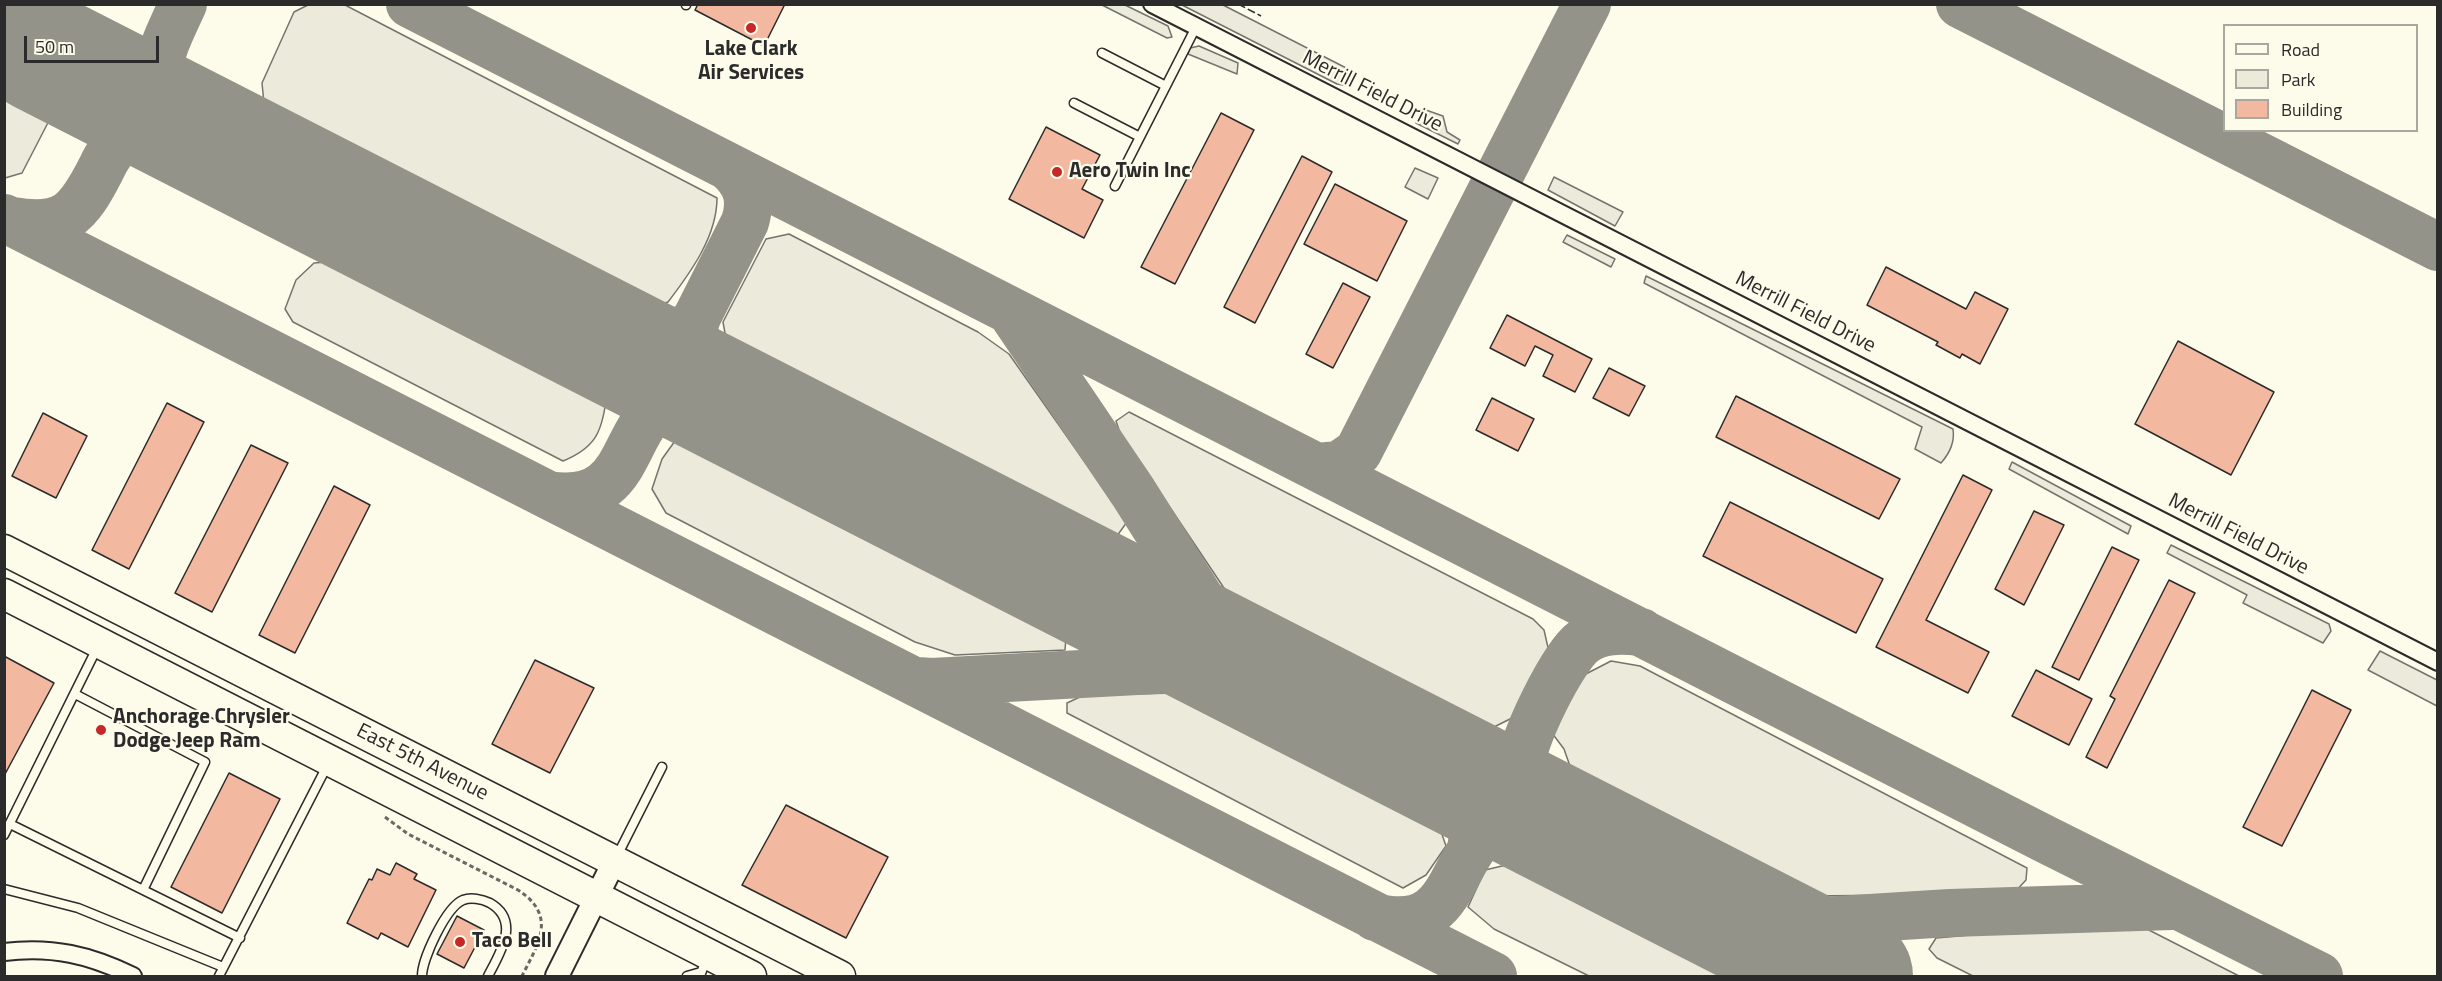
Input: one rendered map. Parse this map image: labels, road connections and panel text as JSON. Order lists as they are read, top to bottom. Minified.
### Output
{"streets":{"highway":["East 5th Avenue"],"street":["Merrill Field Drive"]},"places":["Lake Clark Air Services","Aero Twin Inc","Anchorage Chrysler Dodge Jeep Ram","Taco Bell"],"legend":["Road","Park","Building"],"scale_bar":"50 m"}
